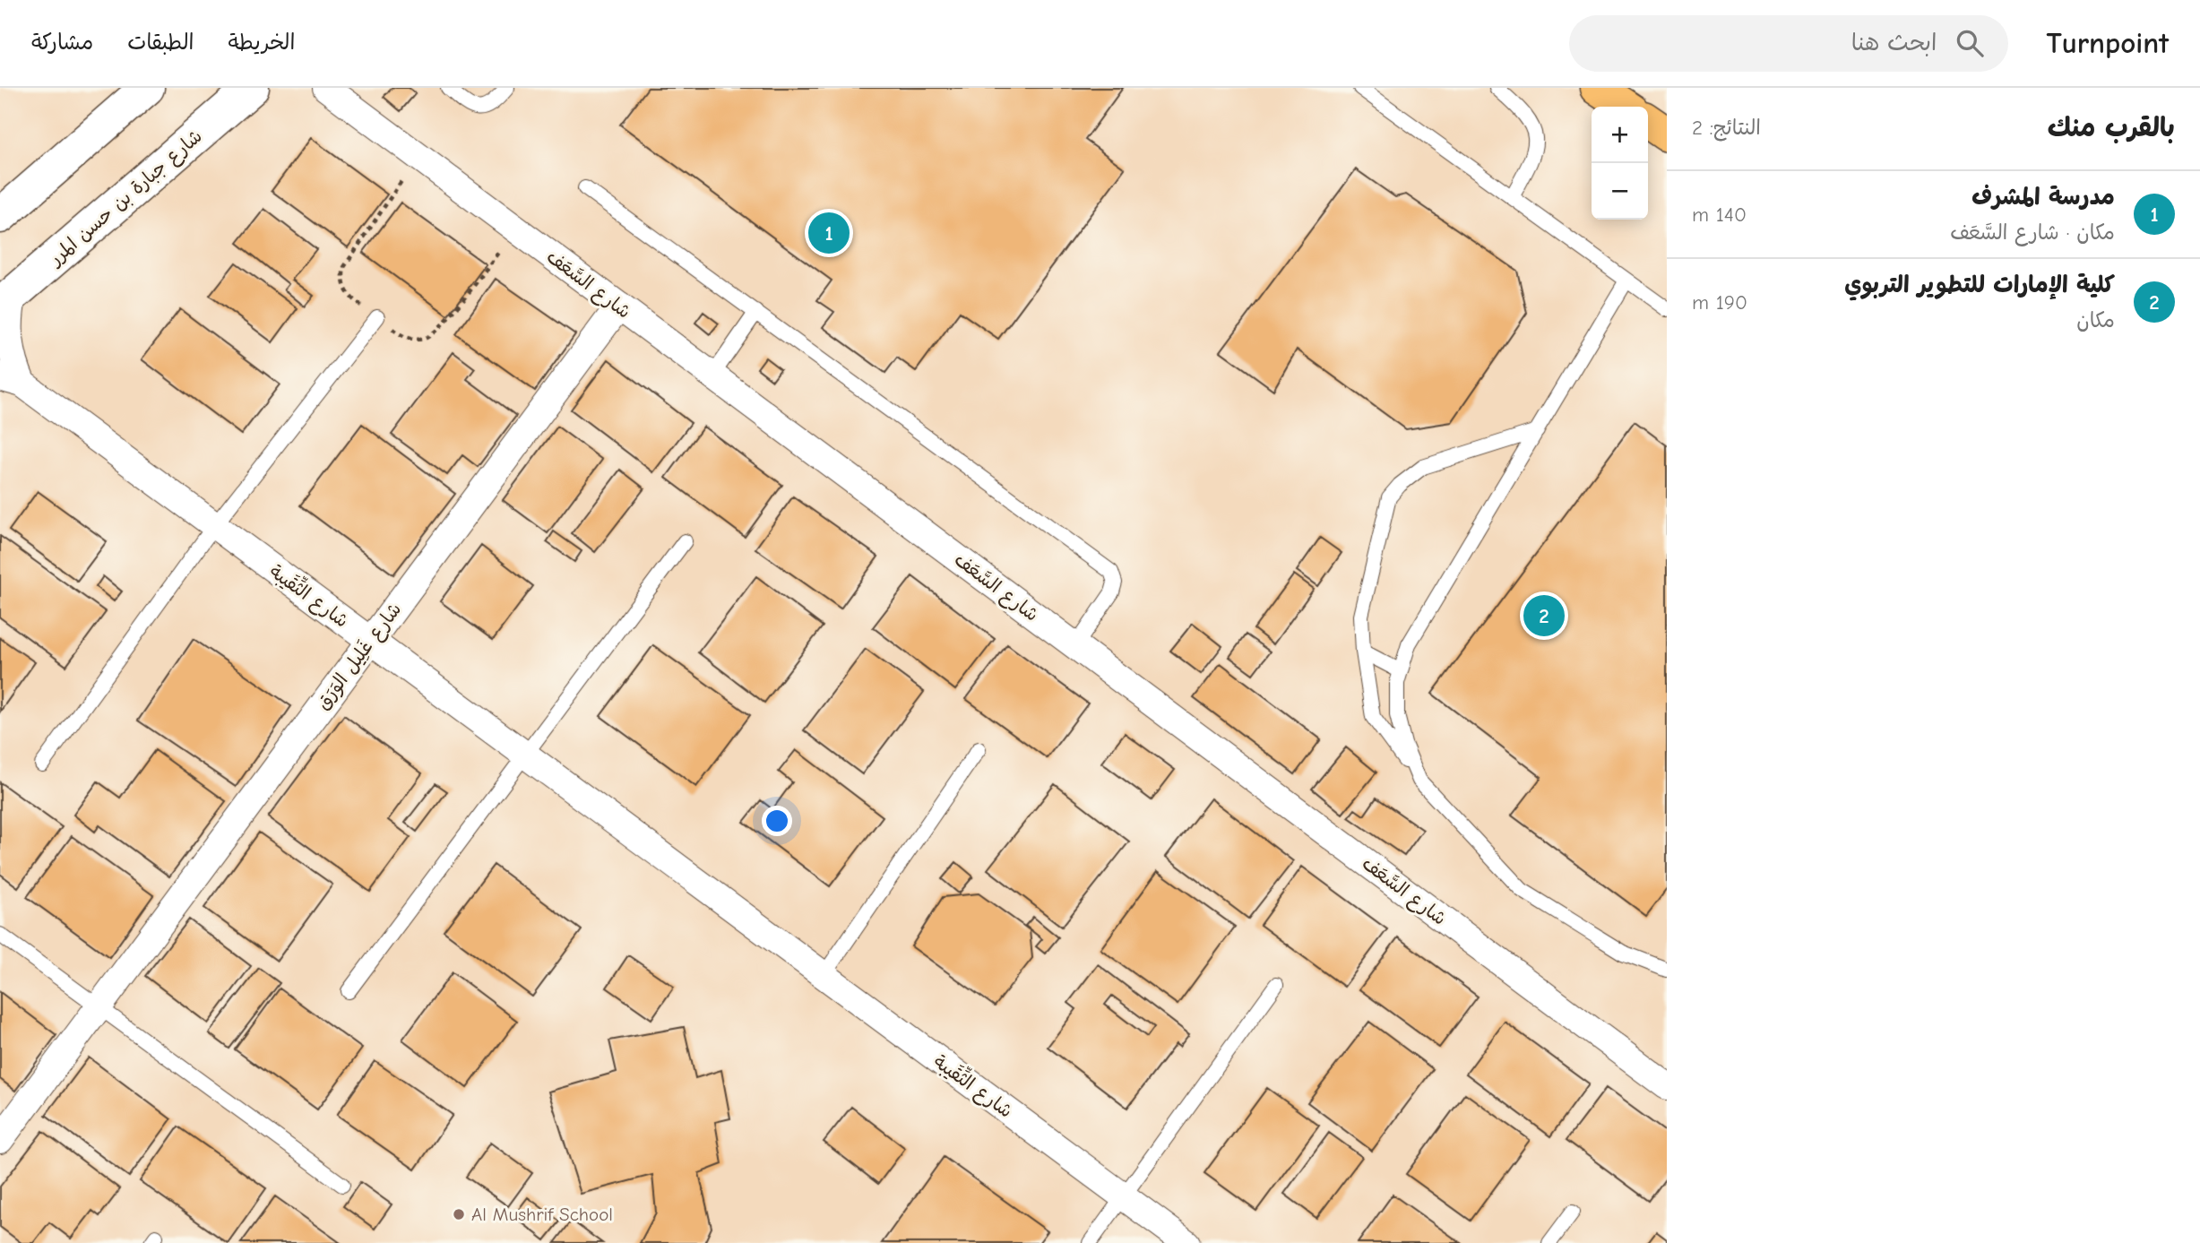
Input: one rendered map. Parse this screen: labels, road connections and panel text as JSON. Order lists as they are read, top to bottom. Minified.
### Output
{"streets":{"street":["شارع جبارة بن حسن المرر","شارع السَّعَف","شارع الثِّقَيبة","شارع غَلِيل الوَرَق"]},"crossings":[["شارع جبارة بن حسن المرر","شارع الثِّقَيبة"],["شارع السَّعَف","شارع غَلِيل الوَرَق"],["شارع الثِّقَيبة","شارع غَلِيل الوَرَق"]],"places":["Al Mushrif School"],"page":{"header":"Turnpoint","search":"ابحث هنا","nav":["الخريطة","الطبقات","مشاركة"],"heading":["بالقرب منك","النتائج: 2"],"map_buttons":["+","−"],"list":[{"mark":"1","name":"مدرسة المشرف","note":"مكان · شارع السَّعَف","value":"140 m"},{"mark":"2","name":"كلية الإمارات للتطوير التربوي","note":"مكان","value":"190 m"}],"pins":["1","2"]}}
